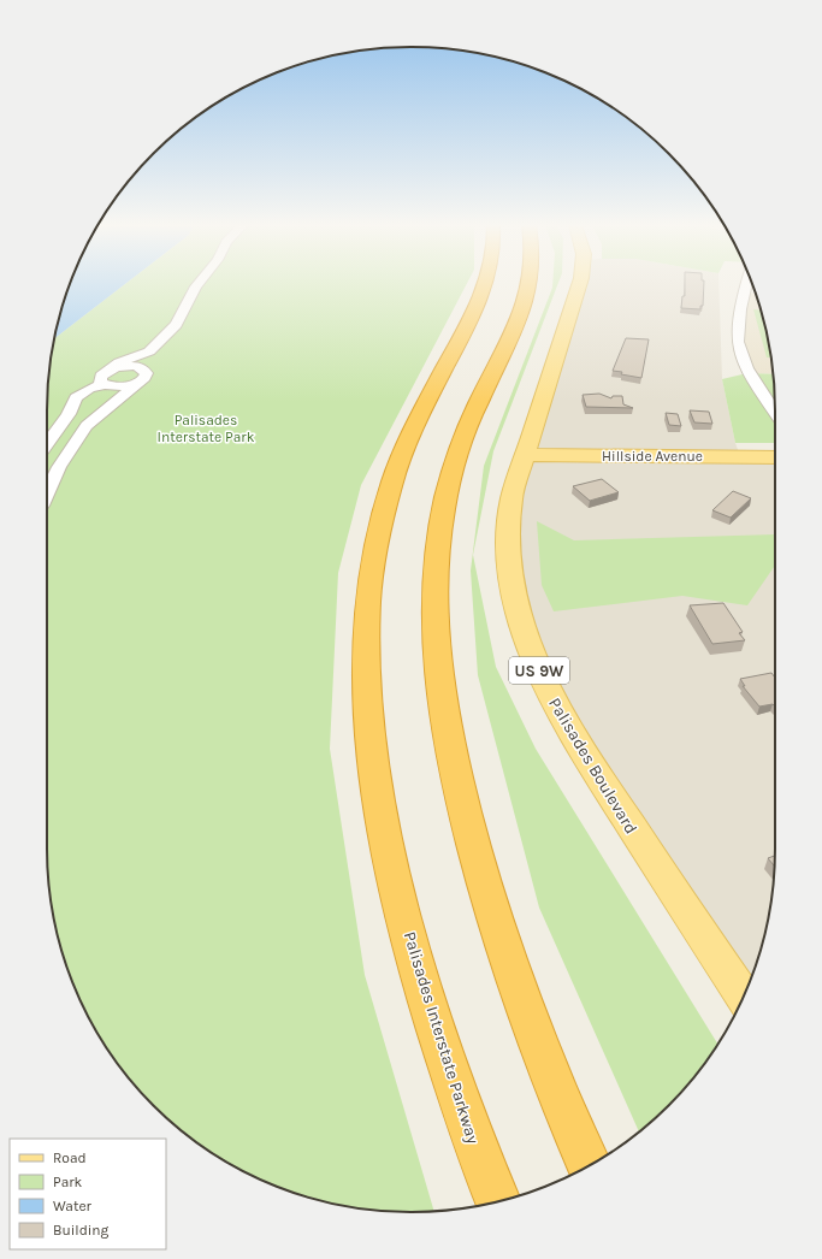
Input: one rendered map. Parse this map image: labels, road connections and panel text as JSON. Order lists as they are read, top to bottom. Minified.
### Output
{"streets":{"highway":["Palisades Interstate Parkway"],"main road":["Hillside Avenue","US 9W","Palisades Boulevard"]},"crossings":[["Hillside Avenue","Palisades Boulevard"]],"parks":["Palisades Interstate Park"],"legend":["Road","Park","Water","Building"]}
